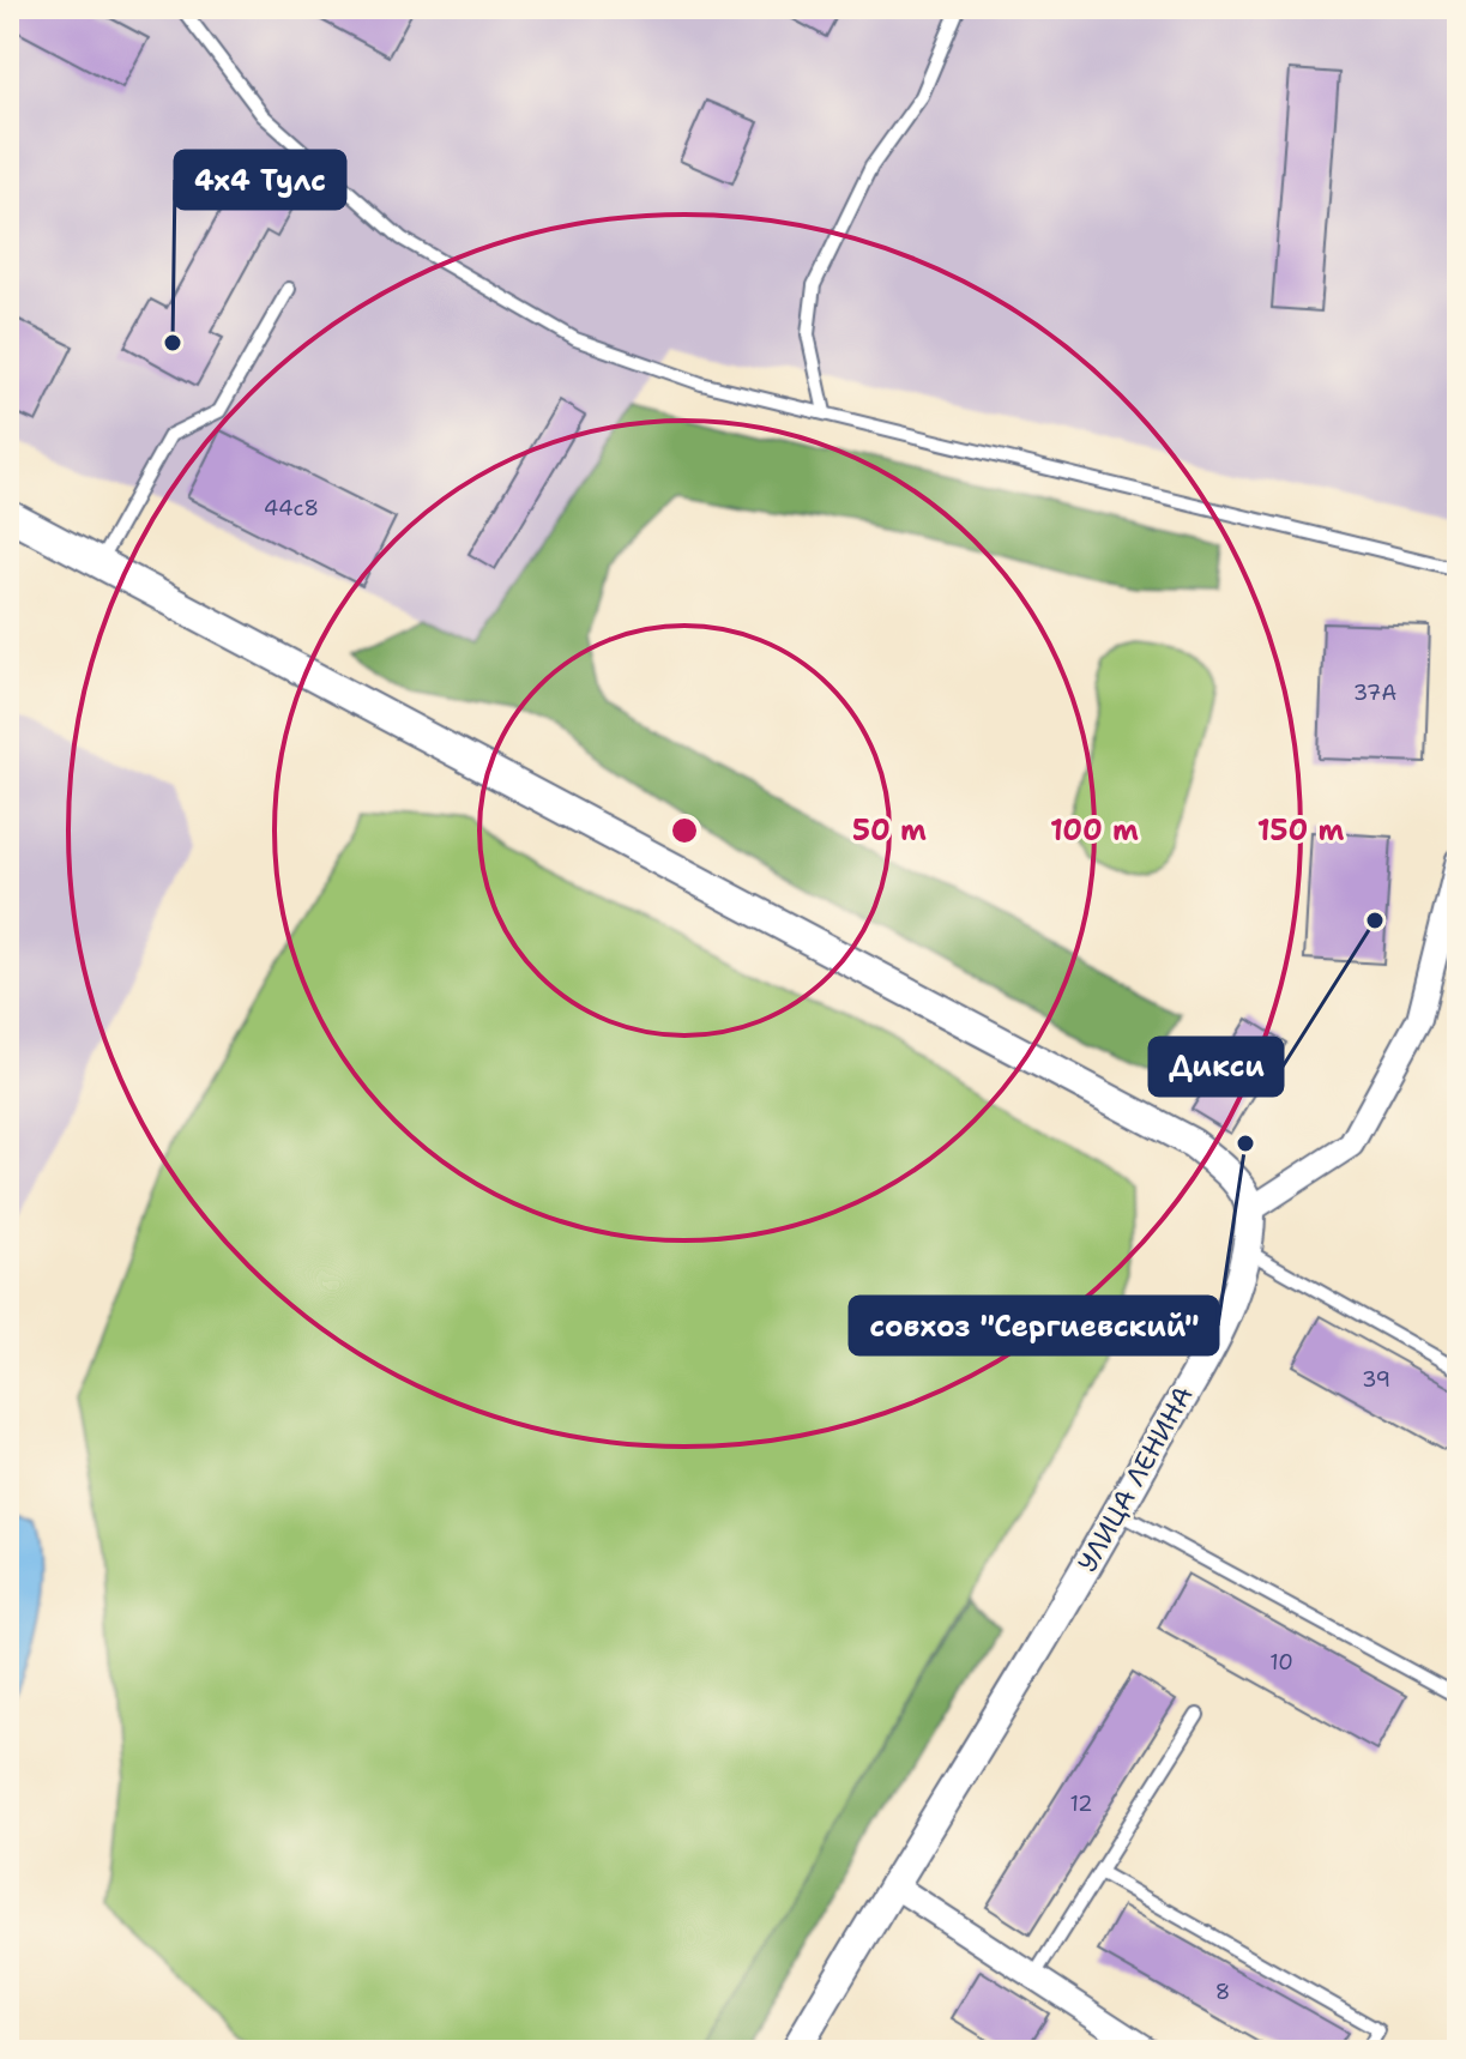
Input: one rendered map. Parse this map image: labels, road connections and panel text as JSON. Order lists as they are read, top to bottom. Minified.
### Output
{"streets":{"street":["УЛИЦА ЛЕНИНА"]},"places":["4x4 Тулс","Дикси","совхоз \"Сергиевский\""],"house_numbers":["44с8","37А","39","10","12","8"],"rings":["50 m","100 m","150 m"]}
